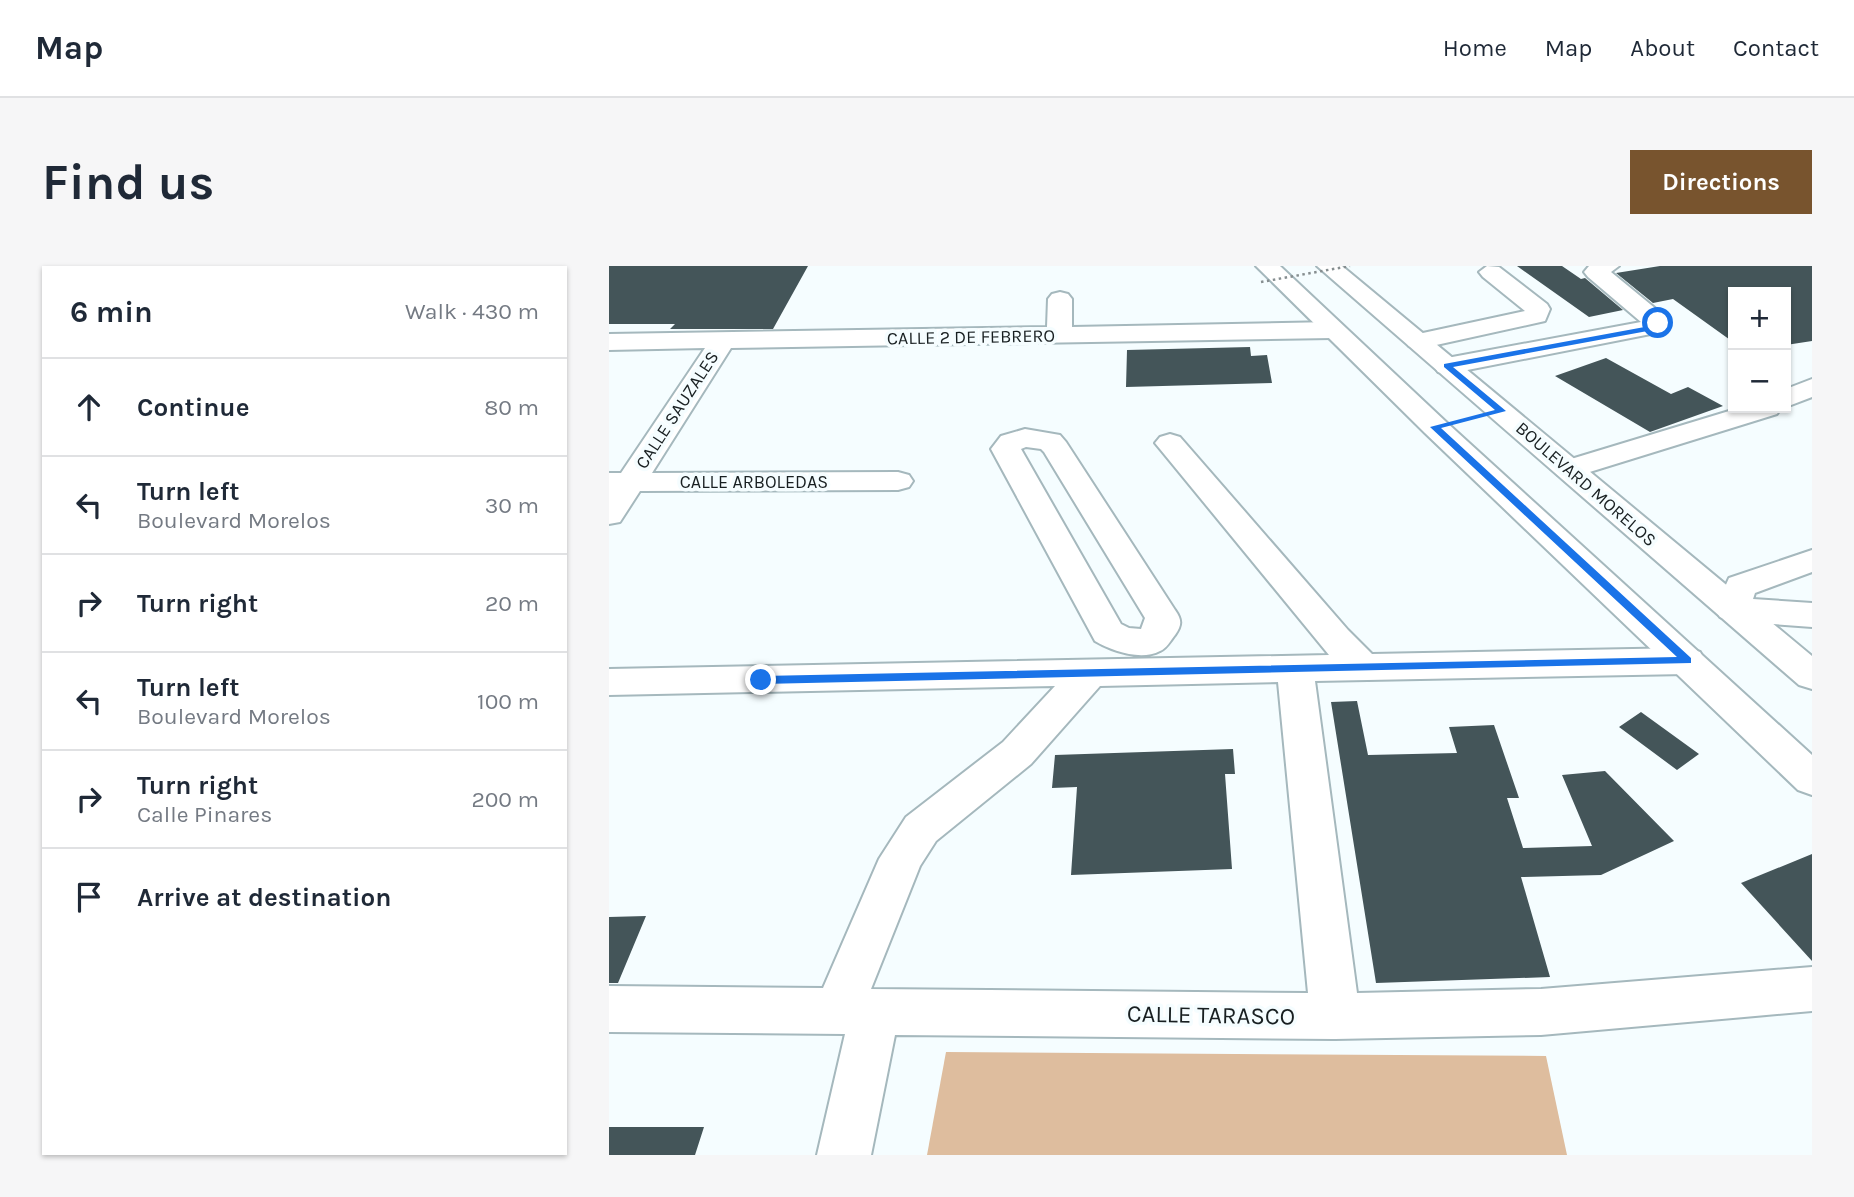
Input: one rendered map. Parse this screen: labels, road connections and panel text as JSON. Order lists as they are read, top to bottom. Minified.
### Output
{"streets":{"street":["CALLE 2 DE FEBRERO","CALLE SAUZALES","CALLE ARBOLEDAS","BOULEVARD MORELOS","CALLE TARASCO"]},"crossings":[["CALLE 2 DE FEBRERO","CALLE SAUZALES"],["CALLE SAUZALES","CALLE ARBOLEDAS"]],"page":{"header":"Map","nav":["Home","Map","About","Contact"],"buttons":"Directions","title":"Find us","heading":["6 min","Walk · 430 m"],"map_buttons":["+","−"],"list":[["Continue","80 m"],["Turn left","Boulevard Morelos","30 m"],["Turn right","20 m"],["Turn left","Boulevard Morelos","100 m"],["Turn right","Calle Pinares","200 m"],"Arrive at destination"]}}
